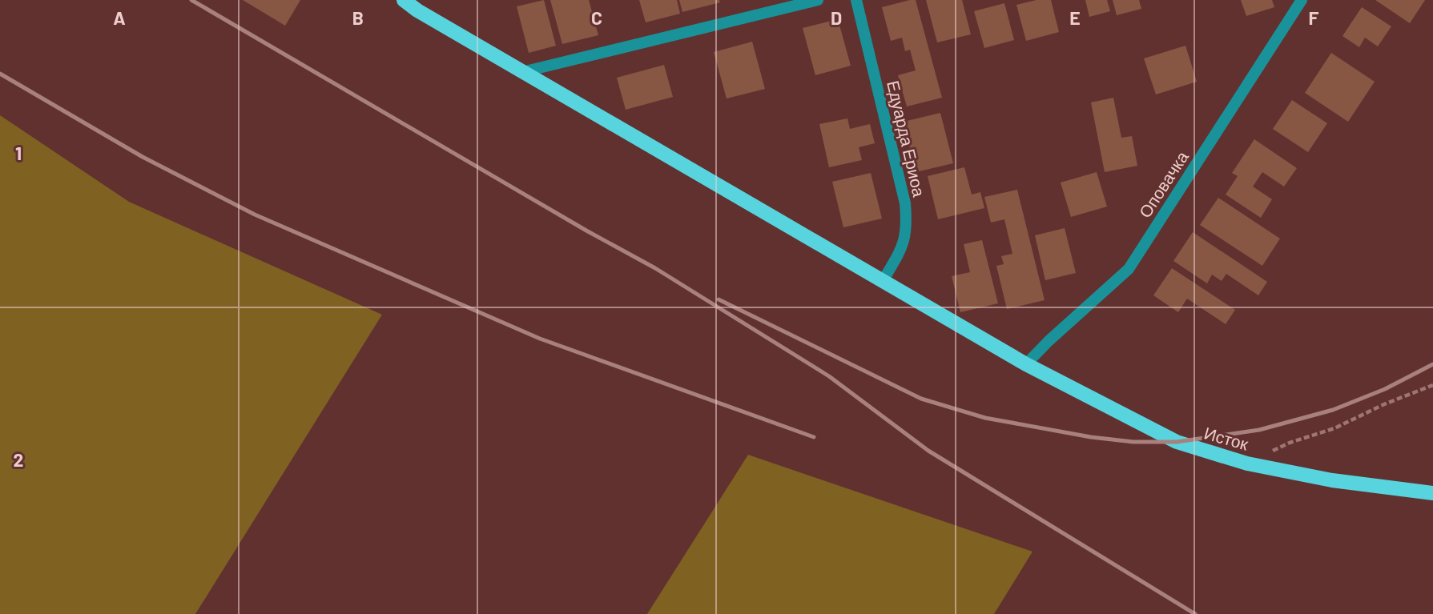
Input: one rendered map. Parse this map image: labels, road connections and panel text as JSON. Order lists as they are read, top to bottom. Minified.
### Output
{"streets":{"main road":["Исток"],"street":["Едуарда Ериоа","Оповачка"]},"crossings":[["Едуарда Ериоа","Исток"],["Оповачка","Исток"]],"grid":{"columns":["A","B","C","D","E","F"],"rows":["1","2"]}}
